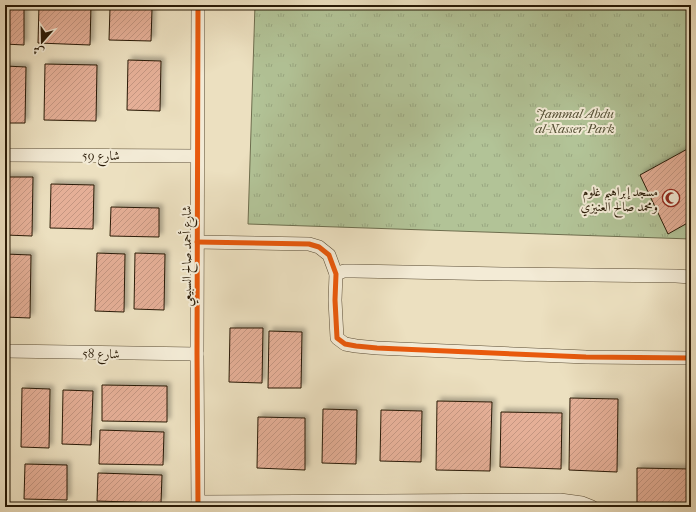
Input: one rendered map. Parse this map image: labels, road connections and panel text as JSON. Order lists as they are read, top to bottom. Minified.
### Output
{"streets":{"street":["شارع 59","شارع أحمد صالح السبيعي","شارع 58"]},"crossings":[["شارع 59","شارع أحمد صالح السبيعي"],["شارع أحمد صالح السبيعي","شارع 58"]],"parks":["Jammal Abdu al-Nasser Park"],"places":{"mosque":["مسجد إبراهيم غلوم ومحمد صالح العنيزي"]},"north":"bottom"}
